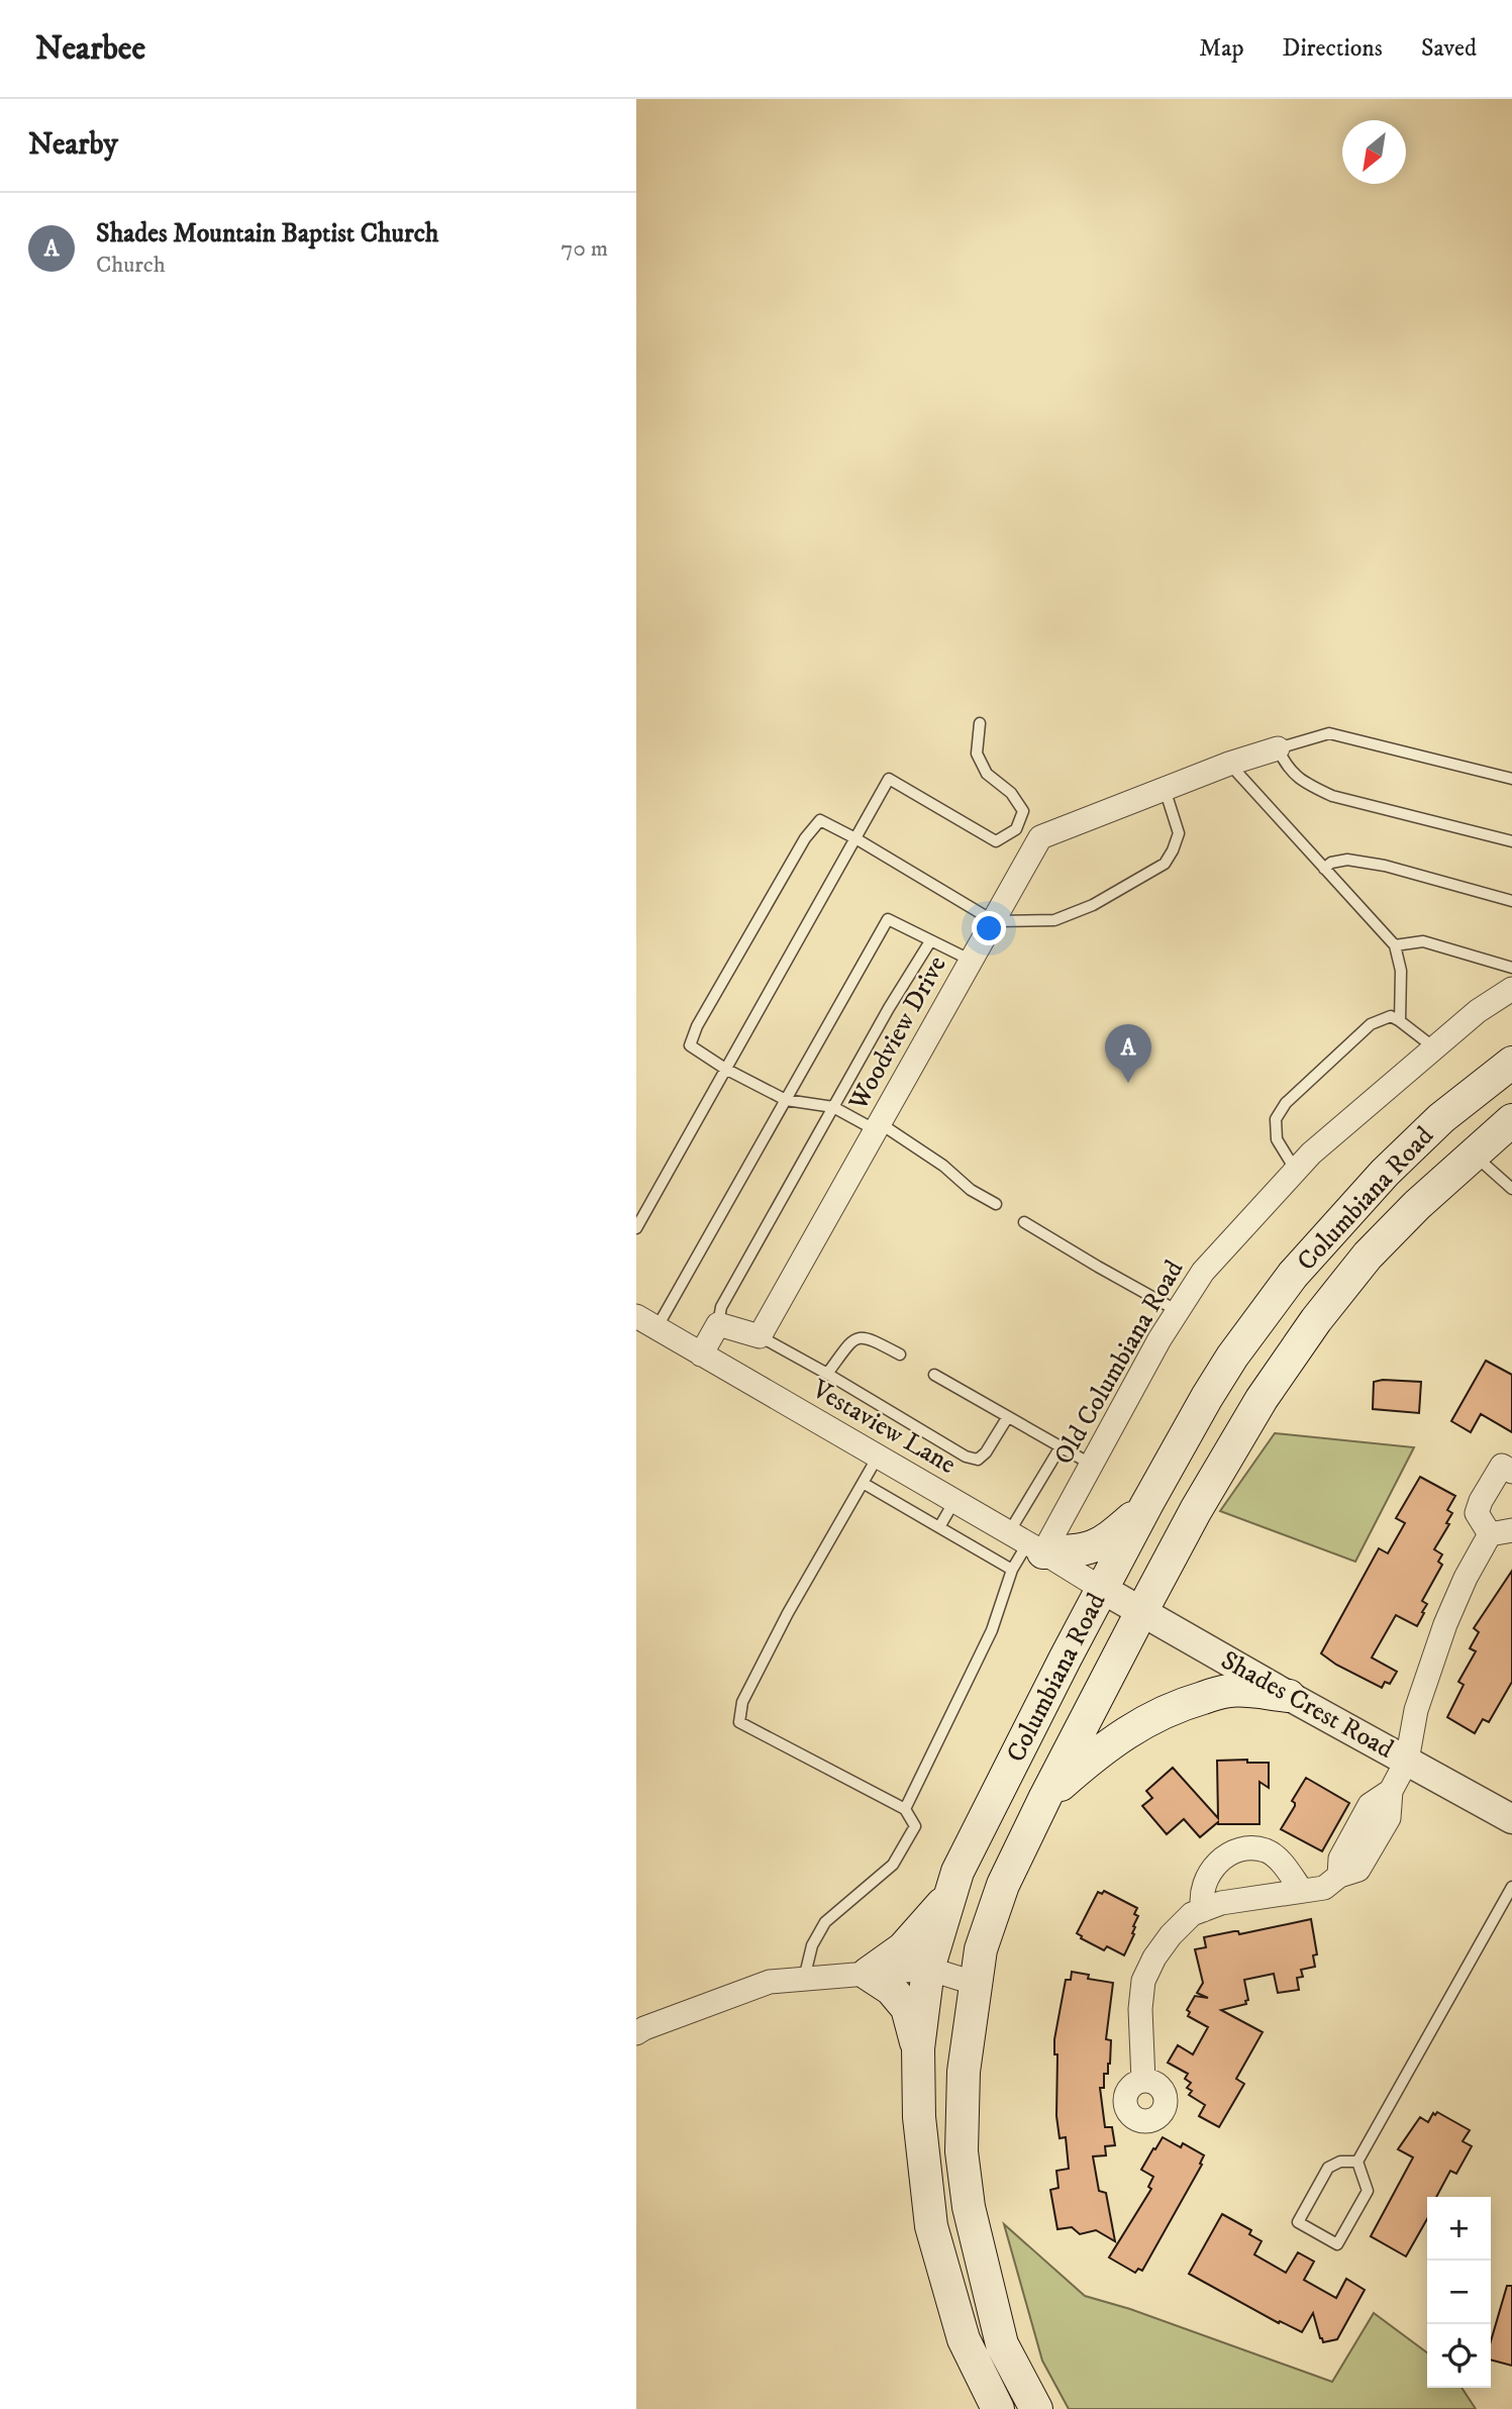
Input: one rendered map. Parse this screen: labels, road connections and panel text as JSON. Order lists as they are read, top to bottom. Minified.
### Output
{"streets":{"main road":["Columbiana Road"],"street":["Woodview Drive","Old Columbiana Road","Vestaview Lane","Shades Crest Road"]},"crossings":[["Columbiana Road","Vestaview Lane"],["Columbiana Road","Shades Crest Road"],["Old Columbiana Road","Vestaview Lane"],["Vestaview Lane","Shades Crest Road"]],"north":"bottom left","page":{"header":"Nearbee","nav":["Map","Directions","Saved"],"heading":"Nearby","list":[{"mark":"A","name":"Shades Mountain Baptist Church","note":"Church","value":"70 m"}],"pins":"A","map_buttons":["+","−"]}}
